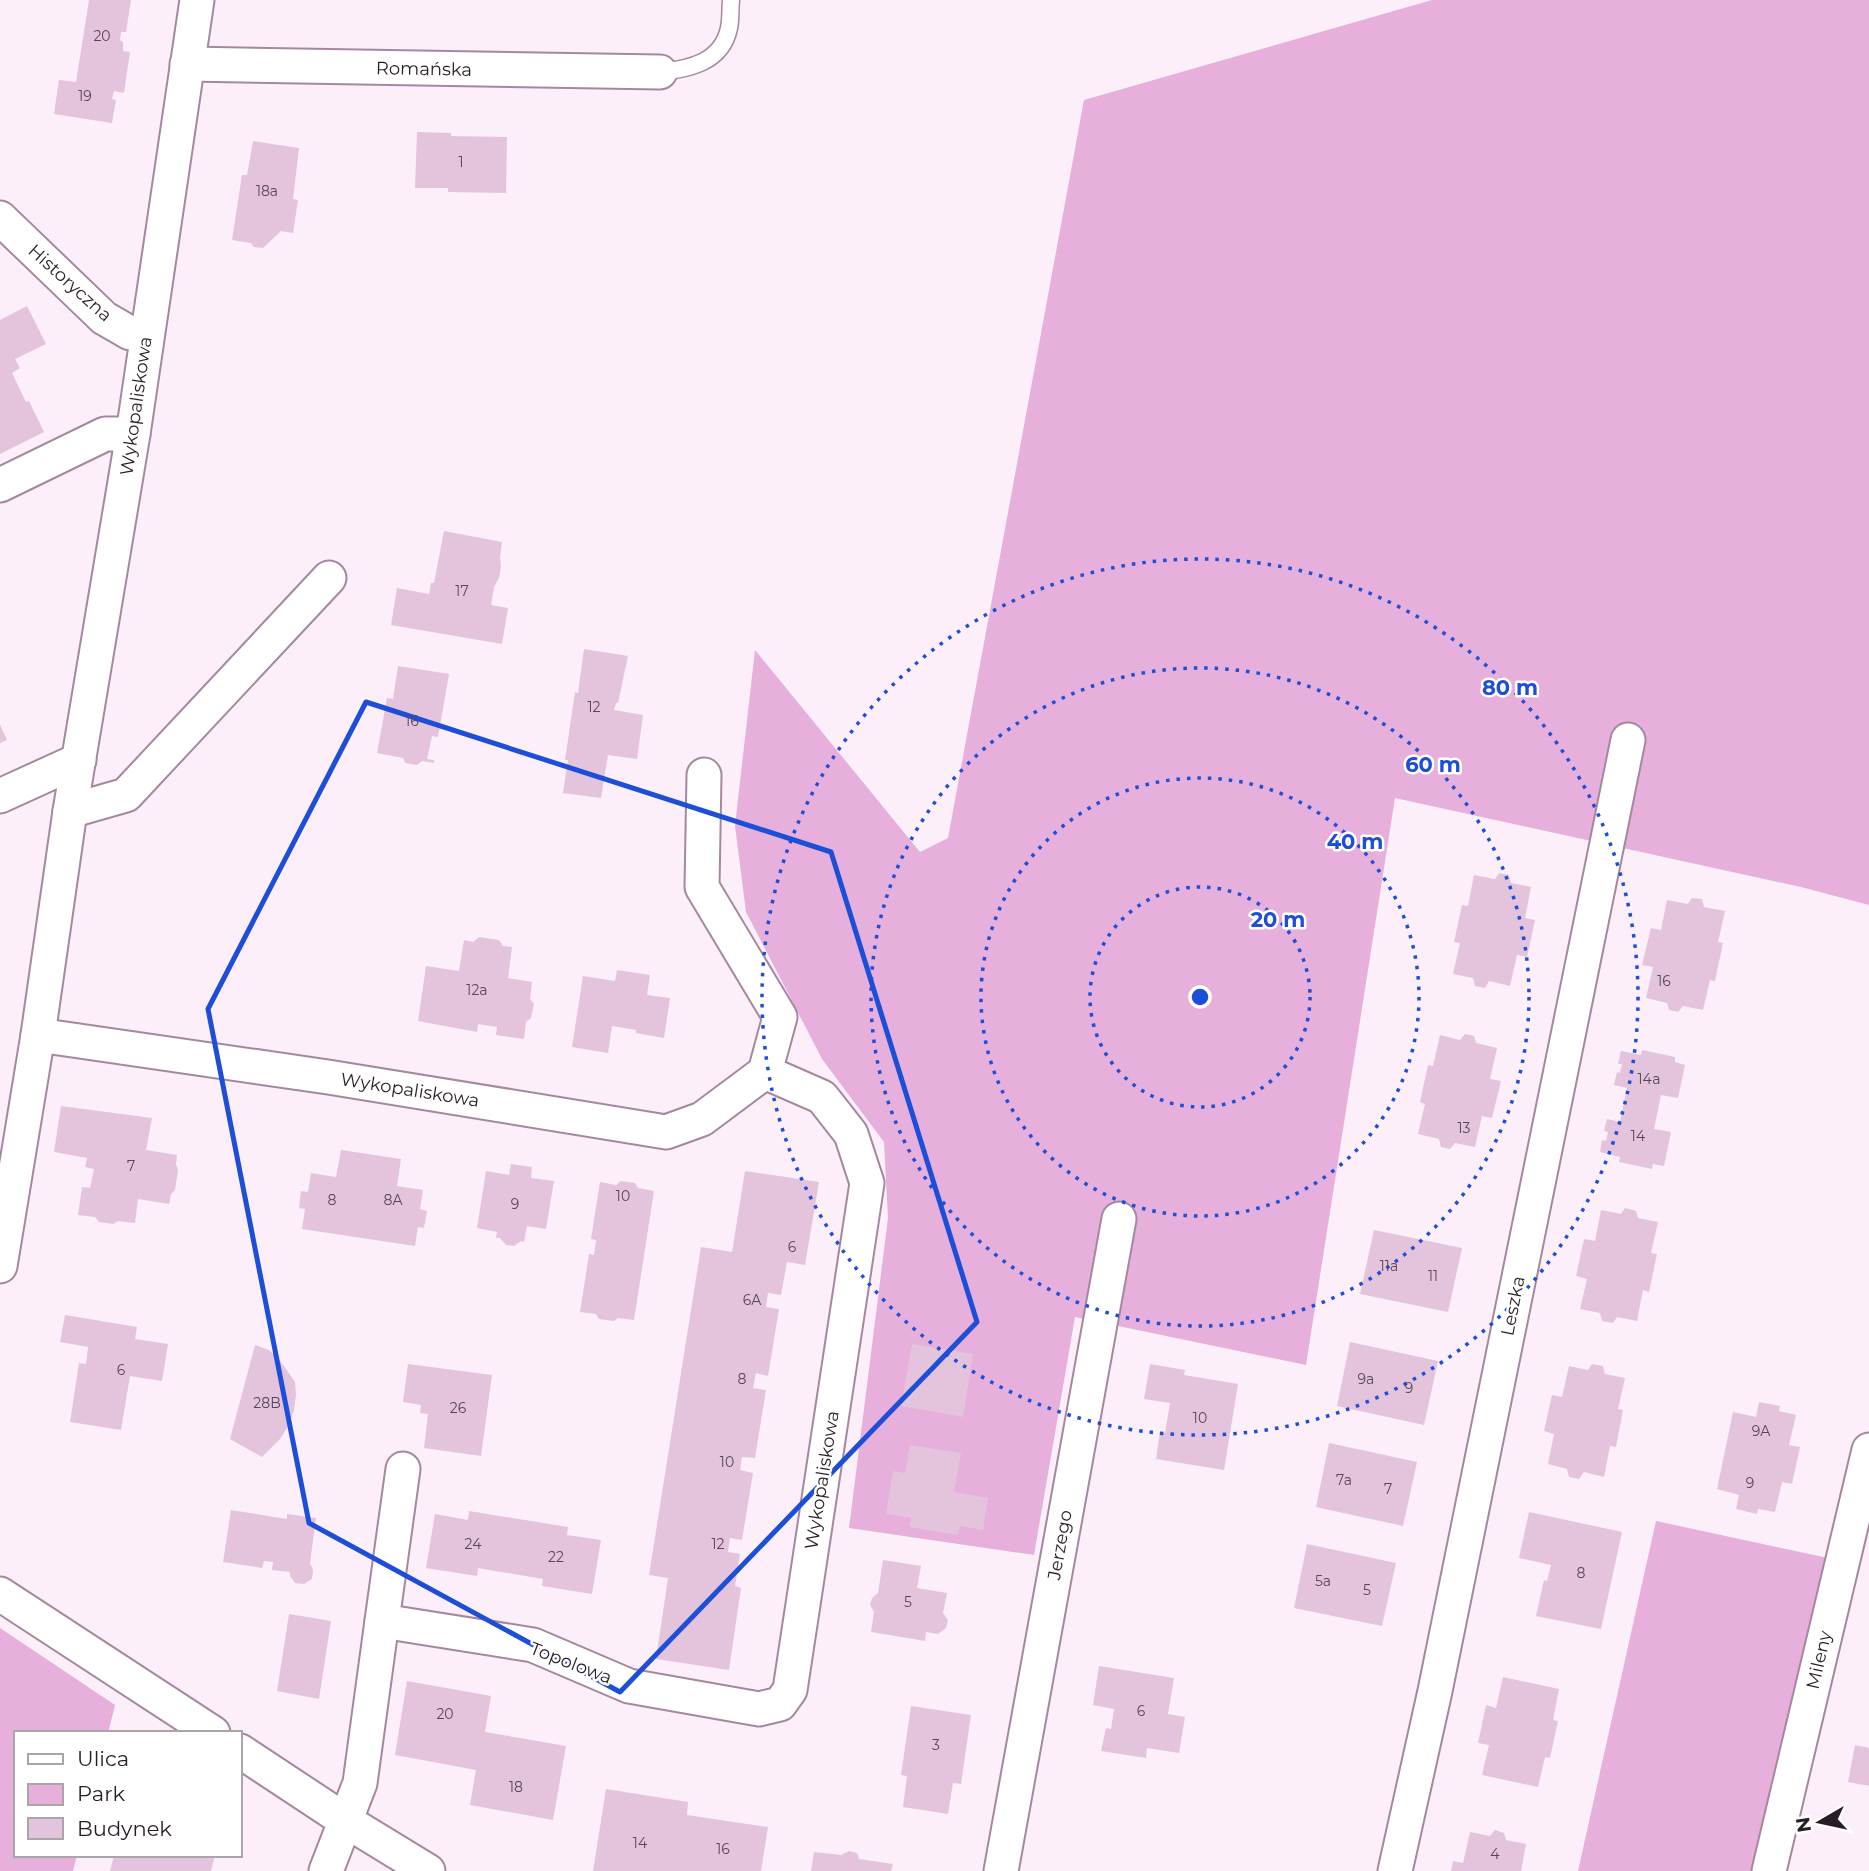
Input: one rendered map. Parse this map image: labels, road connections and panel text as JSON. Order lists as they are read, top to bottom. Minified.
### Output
{"streets":{"street":["Romańska","Historyczna","Wykopaliskowa","Leszka","Jerzego","Mileny","Topolowa"]},"crossings":[["Romańska","Wykopaliskowa"],["Historyczna","Wykopaliskowa"],["Wykopaliskowa","Topolowa"]],"house_numbers":["20","19","1","18a","17","12","16","16","12a","14a","13","14","7","10","8","8A","9","6","11a","11","6A","6","8","9a","9","28B","26","10","9A","10","7a","9","7","24","12","22","8","5a","5","5","6","20","3","18","14","16","4"],"legend":["Ulica","Park","Budynek"],"north":"left","rings":["80 m","60 m","40 m","20 m"]}
